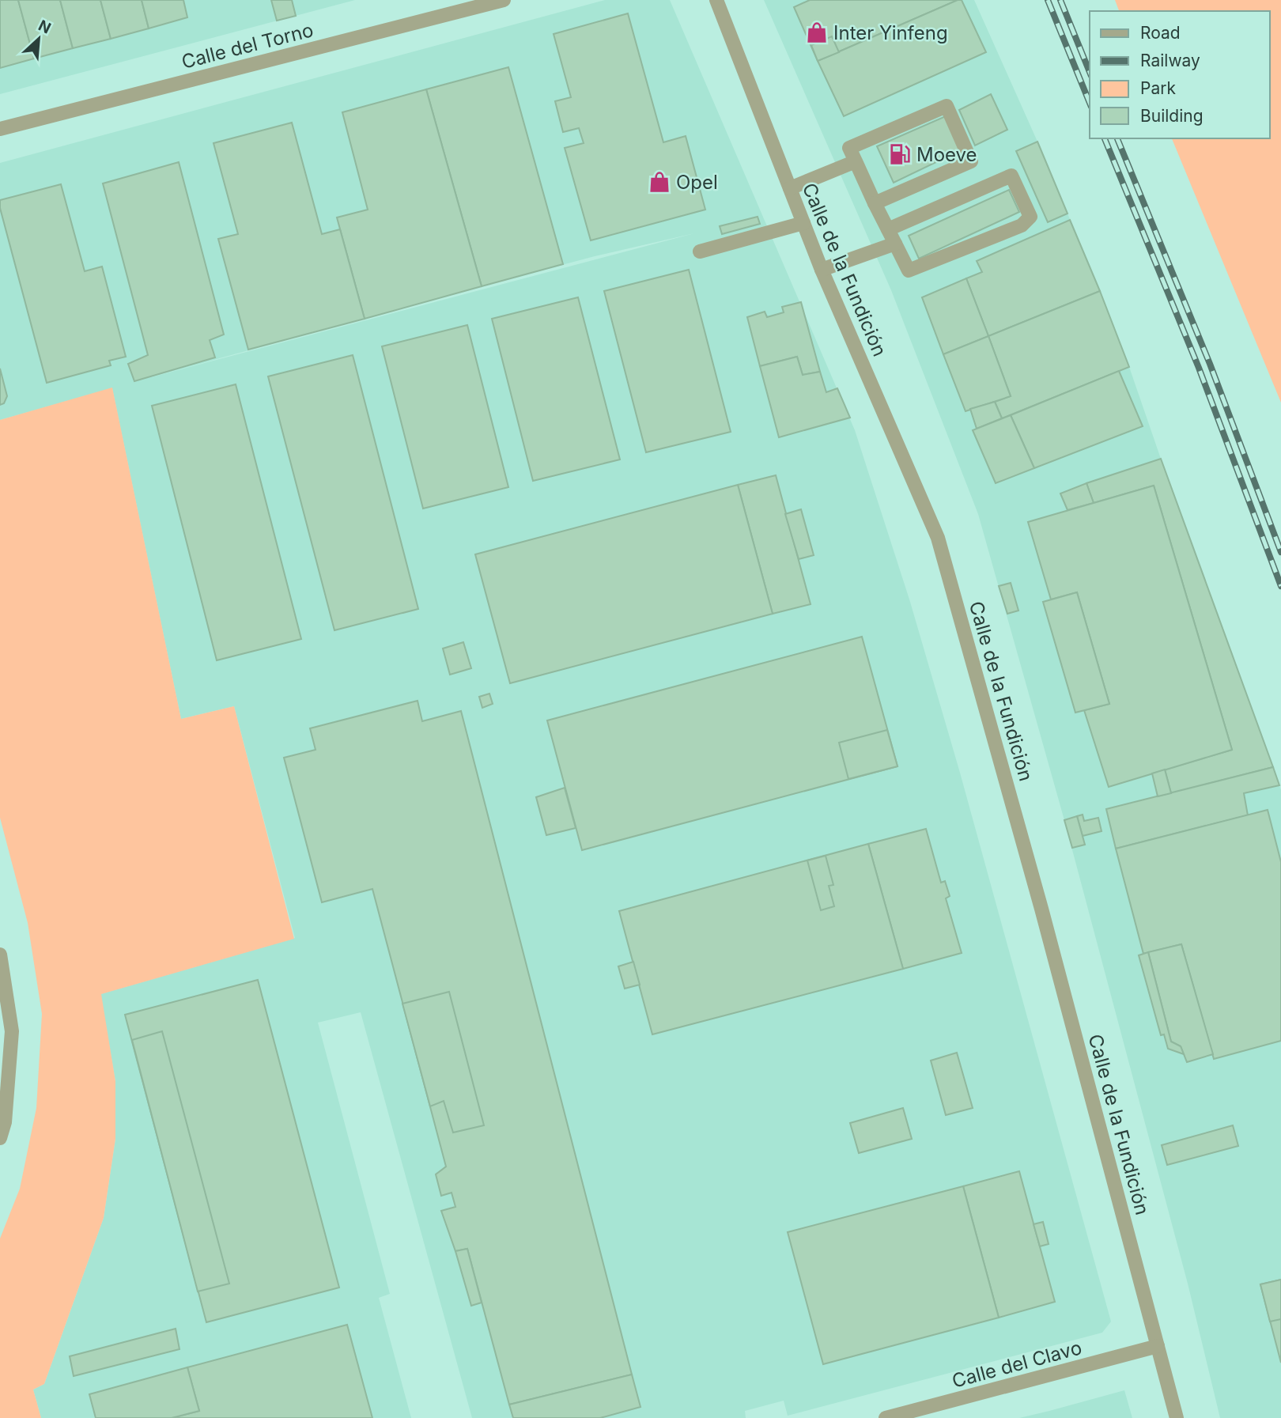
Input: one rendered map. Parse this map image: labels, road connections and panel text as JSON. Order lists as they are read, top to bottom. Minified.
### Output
{"streets":{"street":["Calle del Torno","Calle de la Fundición","Calle del Clavo"]},"crossings":[["Calle de la Fundición","Calle del Clavo"]],"places":{"shop":["Inter Yinfeng","Opel"],"fuel station":["Moeve"]},"legend":["Road","Railway","Park","Building"],"north":"top right"}
